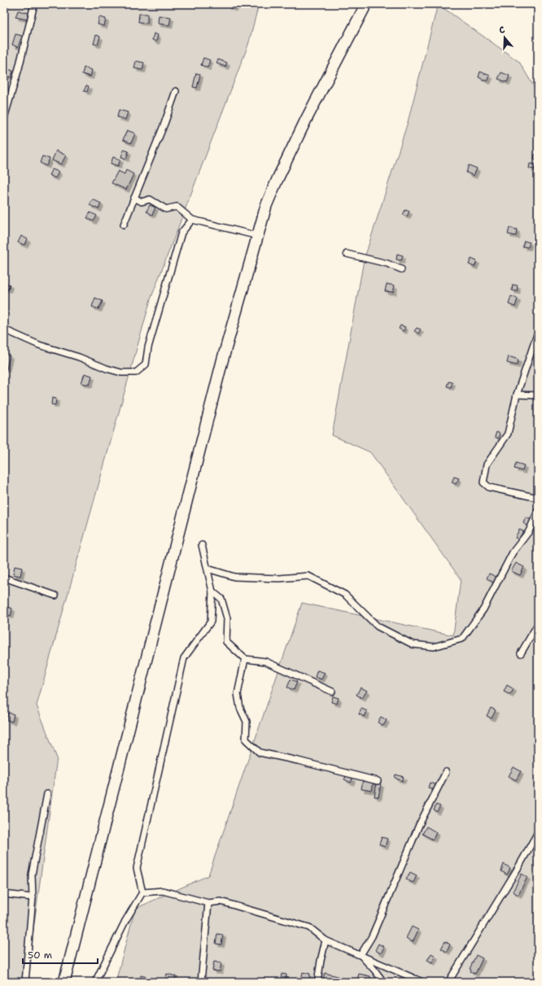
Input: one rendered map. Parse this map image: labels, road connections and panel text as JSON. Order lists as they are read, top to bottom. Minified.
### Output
{"scale_bar":"50 m","north":"top"}
